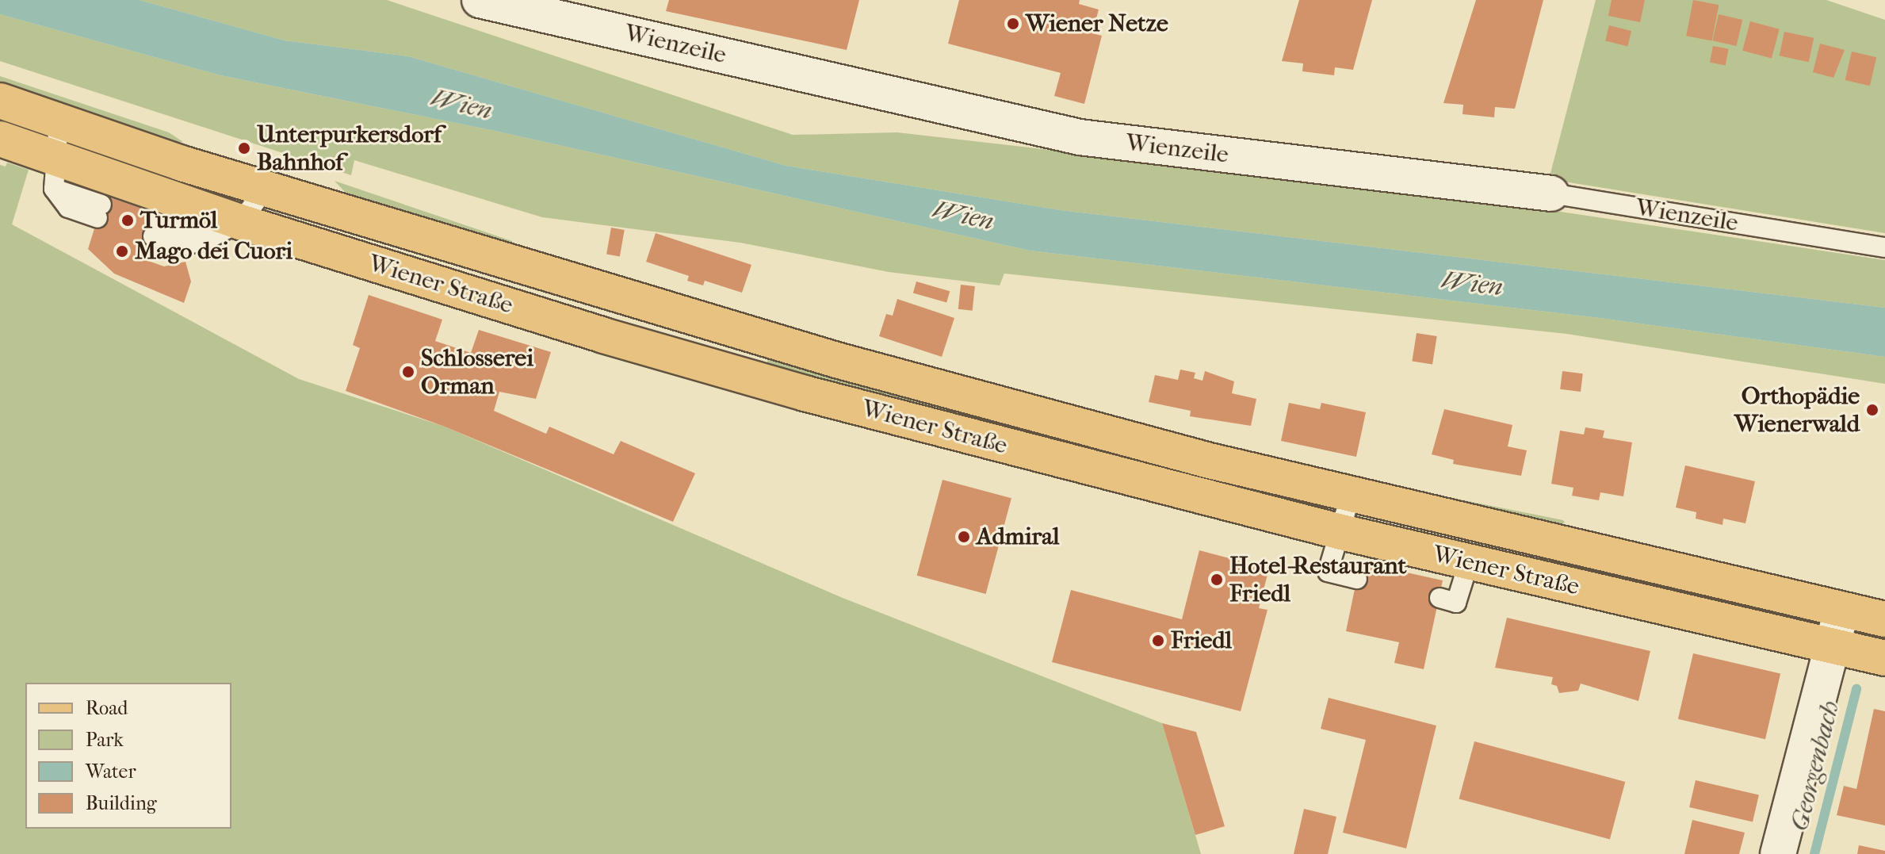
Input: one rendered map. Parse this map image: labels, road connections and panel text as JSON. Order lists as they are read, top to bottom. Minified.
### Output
{"streets":{"main road":["Wiener Straße"],"street":["Wienzeile"]},"water":["Wien","Georgenbach"],"places":["Wiener Netze","Unterpurkersdorf Bahnhof","Turmöl","Mago dei Cuori","Schlosserei Orman","Orthopädie Wienerwald","Admiral","Hotel-Restaurant Friedl","Friedl"],"legend":["Road","Park","Water","Building"]}
